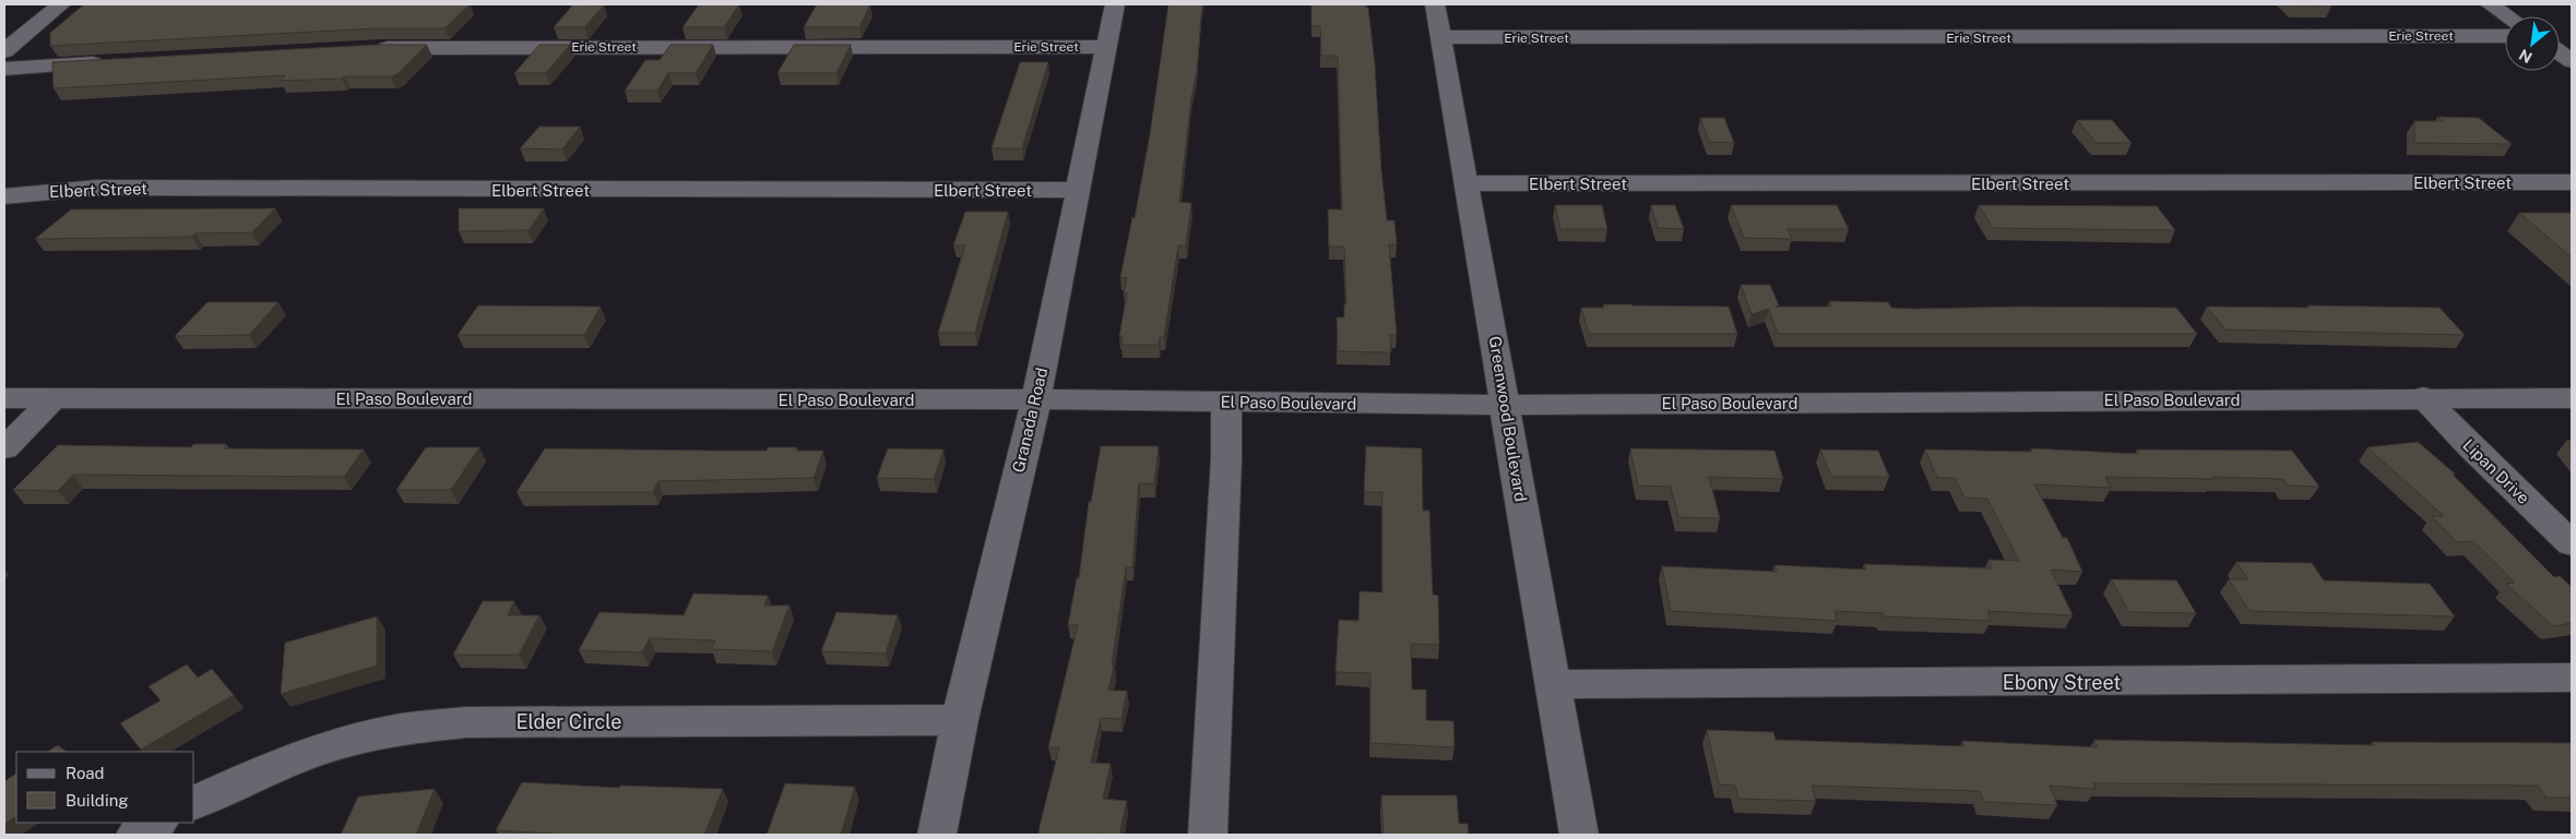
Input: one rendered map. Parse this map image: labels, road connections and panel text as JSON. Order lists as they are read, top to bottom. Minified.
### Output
{"streets":{"street":["Erie Street","Elbert Street","El Paso Boulevard","Greenwood Boulevard","Granada Road","Lipan Drive","Ebony Street","Elder Circle"]},"crossings":[["Erie Street","Greenwood Boulevard"],["Erie Street","Granada Road"],["Elbert Street","Greenwood Boulevard"],["Elbert Street","Granada Road"],["El Paso Boulevard","Greenwood Boulevard"],["El Paso Boulevard","Granada Road"],["El Paso Boulevard","Lipan Drive"],["Greenwood Boulevard","Ebony Street"],["Granada Road","Elder Circle"]],"legend":["Road","Building"],"north":"bottom left"}
